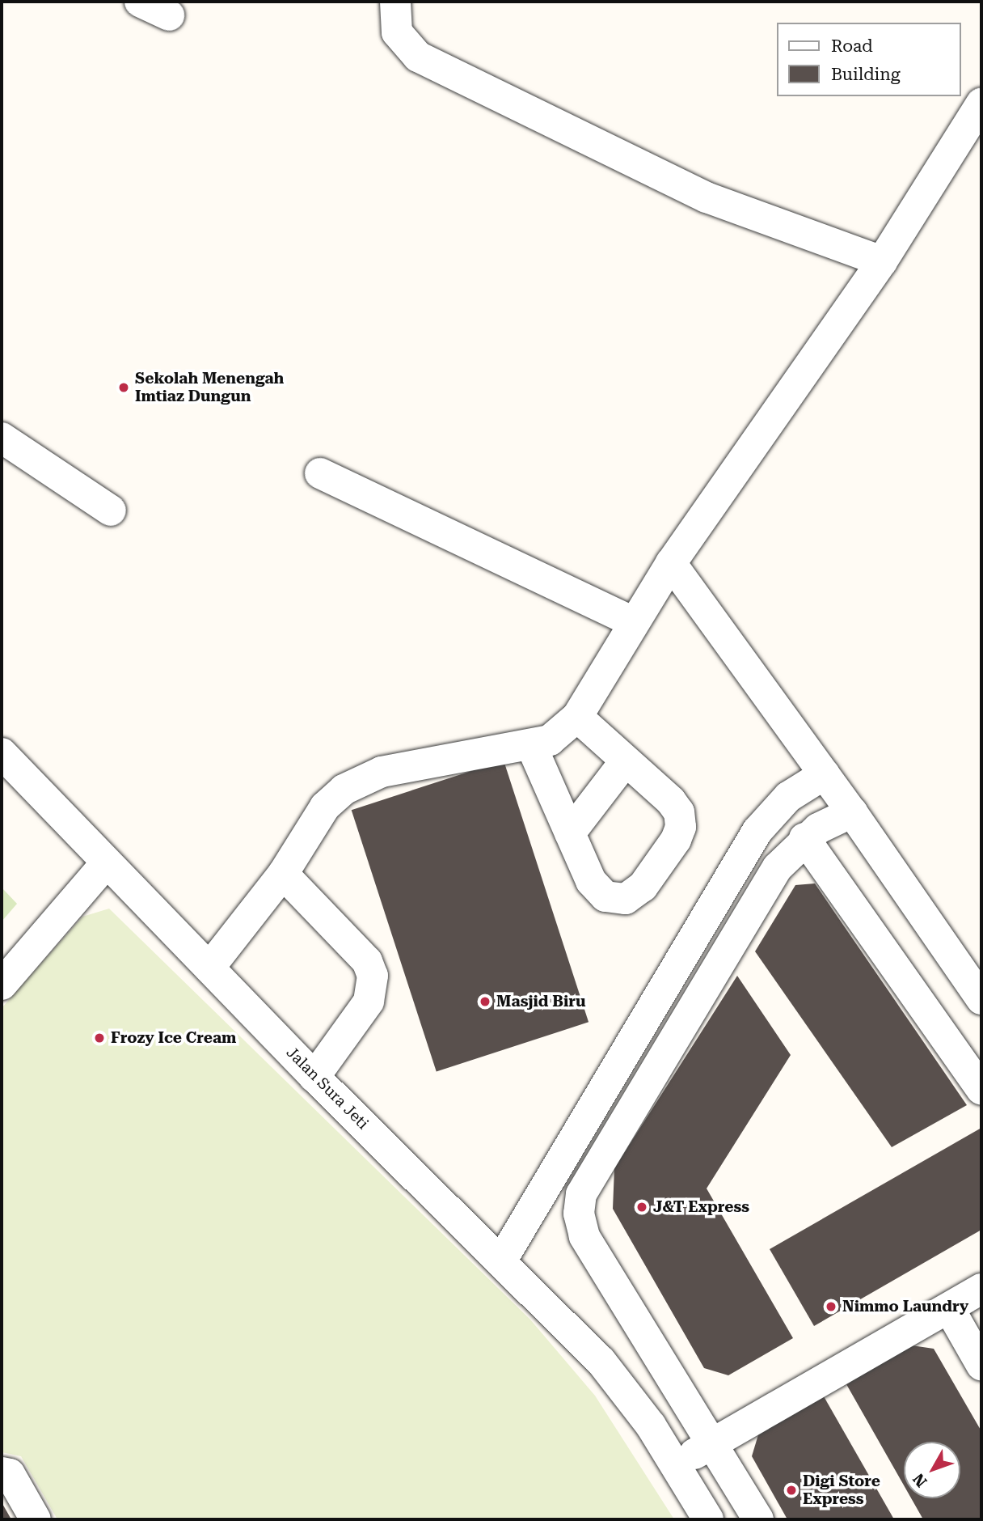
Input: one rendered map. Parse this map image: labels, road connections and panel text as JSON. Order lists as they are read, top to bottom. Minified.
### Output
{"streets":{"street":["Jalan Sura Jeti"]},"places":["Sekolah Menengah Imtiaz Dungun","Masjid Biru","Frozy Ice Cream","J&T Express","Nimmo Laundry","Digi Store Express"],"legend":["Road","Building"],"north":"bottom left"}
